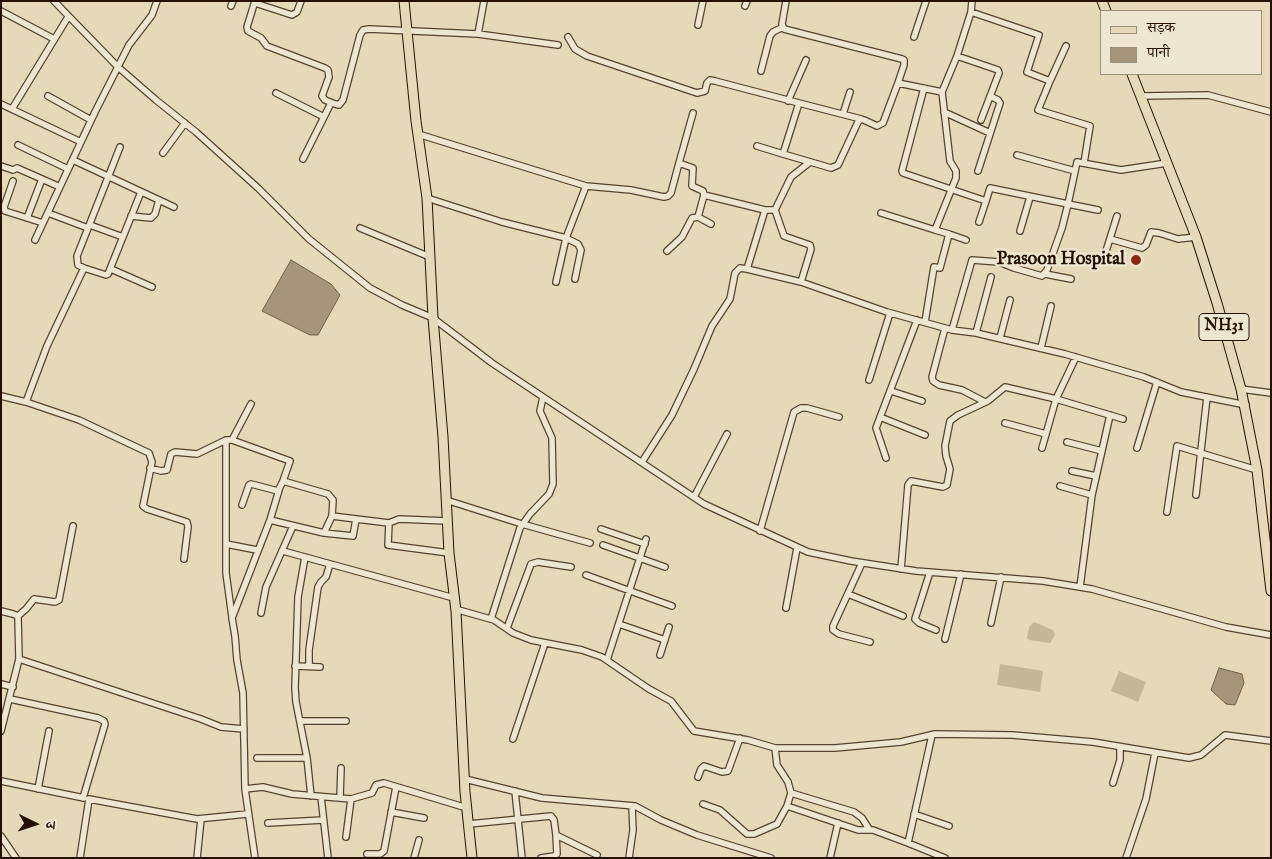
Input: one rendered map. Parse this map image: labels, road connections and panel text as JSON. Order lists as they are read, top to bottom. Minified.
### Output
{"streets":{"main road":["NH31"]},"places":["Prasoon Hospital"],"legend":["सड़क","पानी"],"north":"right"}
